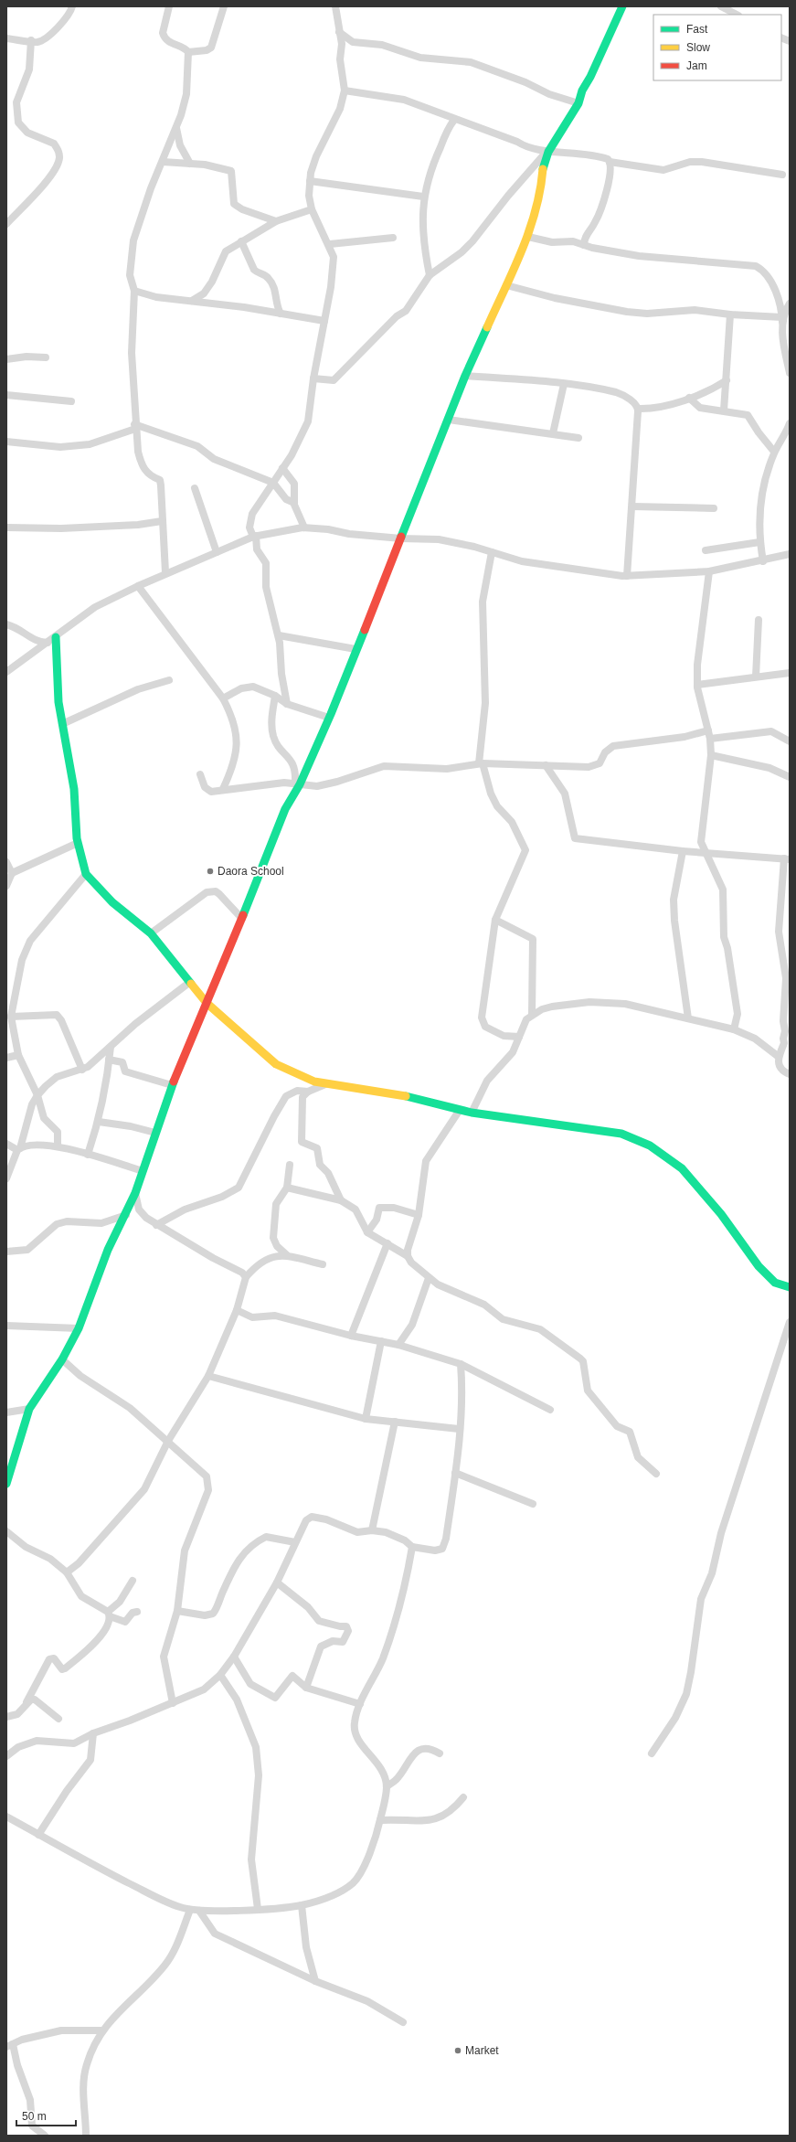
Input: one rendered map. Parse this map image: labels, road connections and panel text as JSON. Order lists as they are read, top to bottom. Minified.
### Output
{"places":["Daora School","Market"],"legend":["Fast","Slow","Jam"],"scale_bar":"50 m"}
